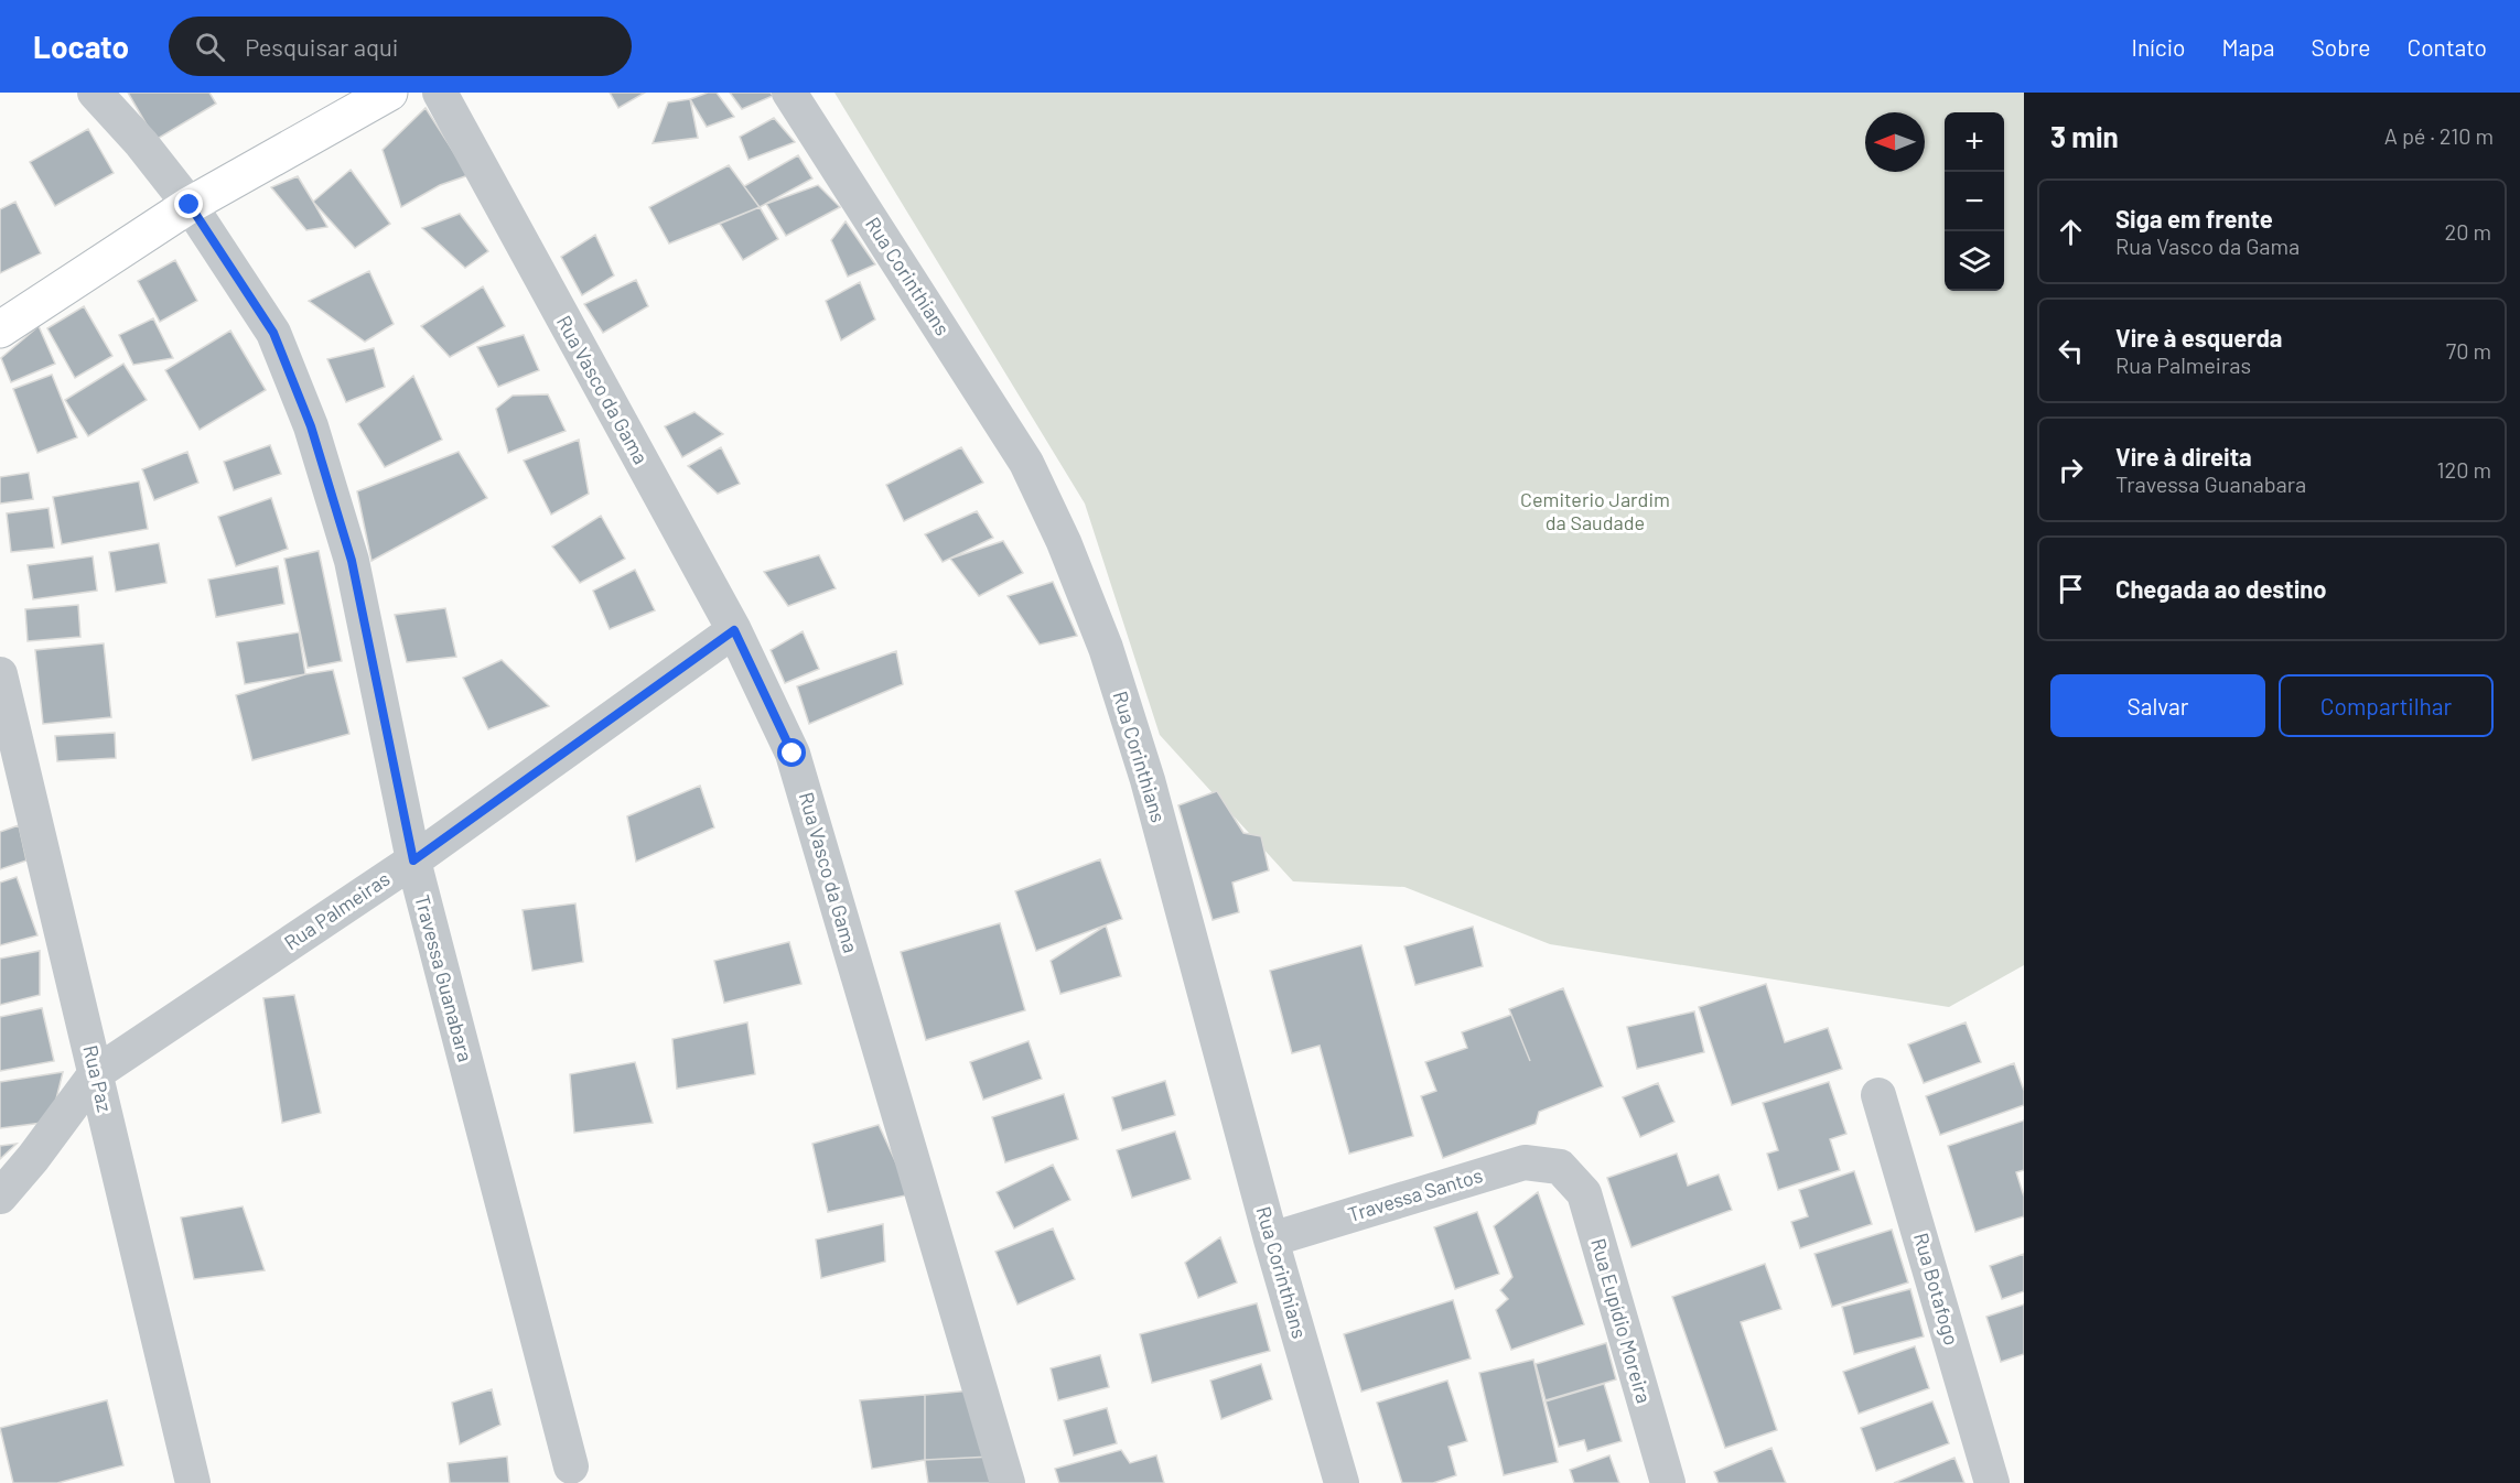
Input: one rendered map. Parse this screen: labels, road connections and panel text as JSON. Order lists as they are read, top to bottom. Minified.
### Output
{"streets":{"street":["Rua Corinthians","Rua Vasco da Gama","Rua Palmeiras","Travessa Guanabara","Rua Paz","Travessa Santos","Rua Botafogo","Rua Eupídio Moreira"]},"crossings":[["Rua Corinthians","Travessa Santos"],["Rua Vasco da Gama","Rua Palmeiras"],["Rua Palmeiras","Travessa Guanabara"],["Rua Palmeiras","Rua Paz"],["Travessa Santos","Rua Eupídio Moreira"]],"parks":["Cemiterio Jardim da Saudade"],"north":"left","page":{"header":"Locato","search":"Pesquisar aqui","nav":["Início","Mapa","Sobre","Contato"],"heading":["3 min","A pé · 210 m"],"map_buttons":["+","−"],"list":[["Siga em frente","Rua Vasco da Gama","20 m"],["Vire à esquerda","Rua Palmeiras","70 m"],["Vire à direita","Travessa Guanabara","120 m"],"Chegada ao destino"],"buttons":["Salvar","Compartilhar"]}}
